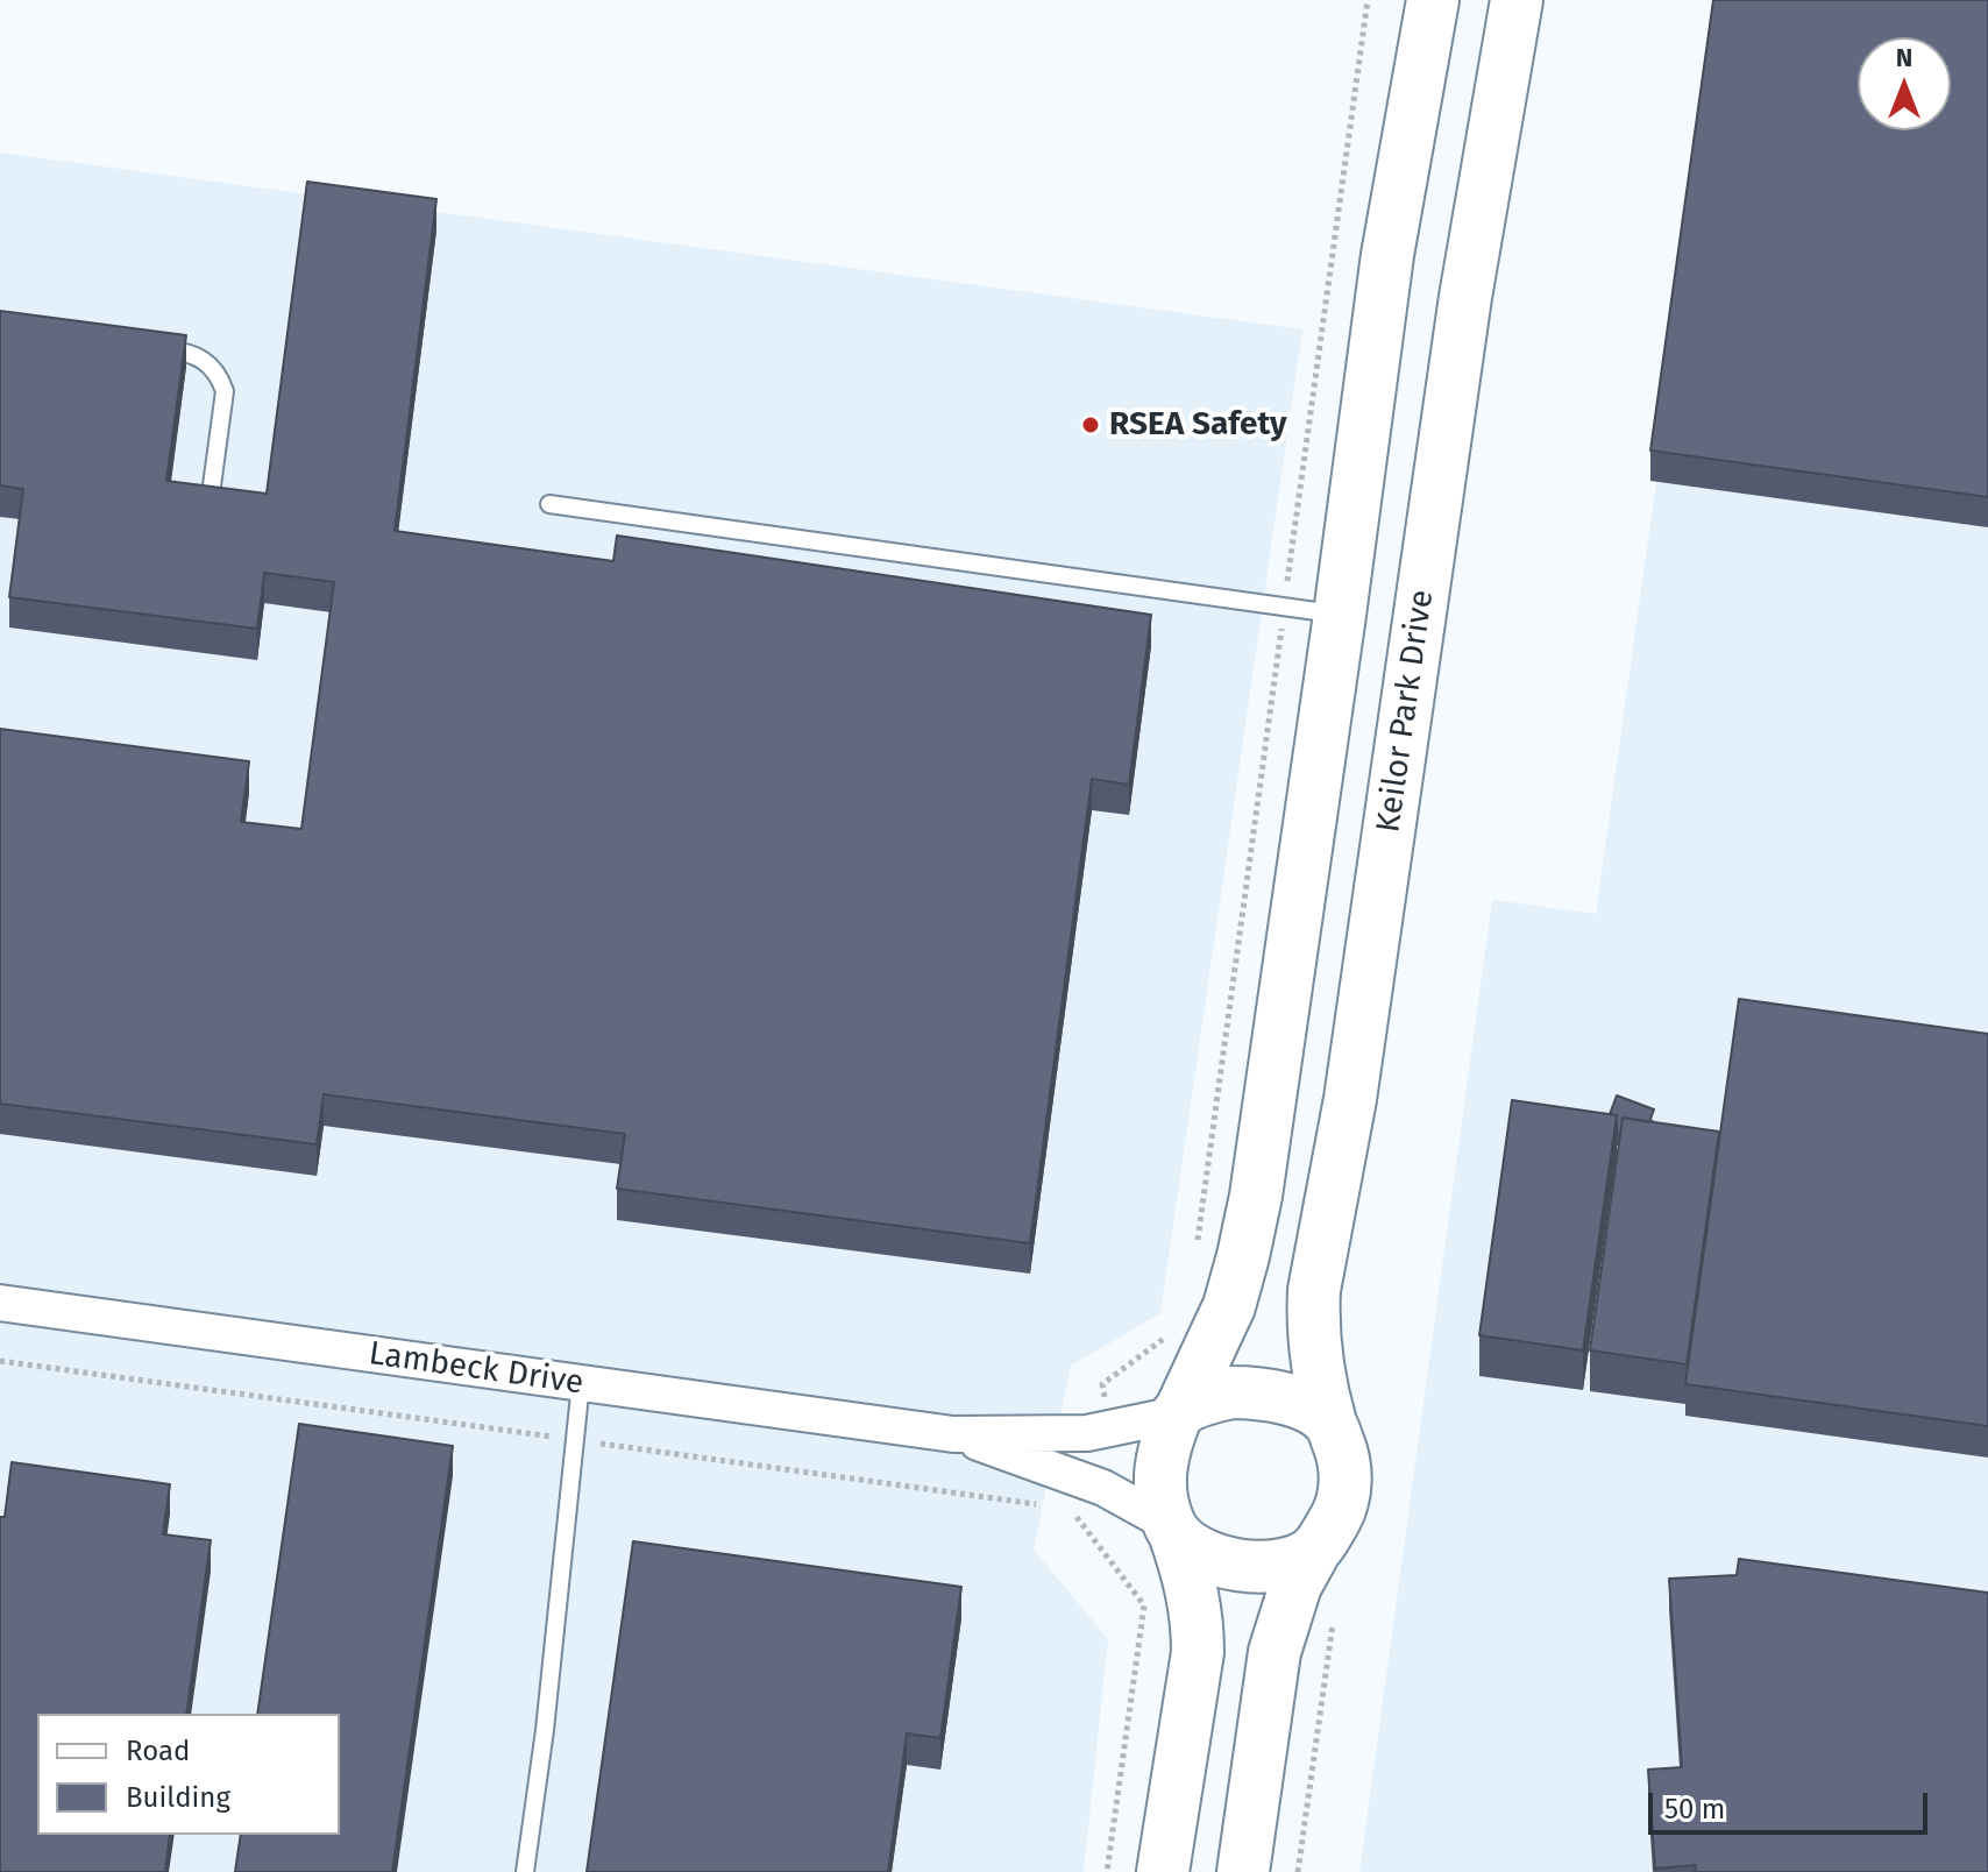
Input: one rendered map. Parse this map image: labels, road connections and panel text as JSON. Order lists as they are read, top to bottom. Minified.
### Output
{"streets":{"main road":["Keilor Park Drive"],"street":["Lambeck Drive"]},"crossings":[["Keilor Park Drive","Lambeck Drive"]],"places":["RSEA Safety"],"legend":["Road","Building"],"scale_bar":"50 m","north":"top"}
